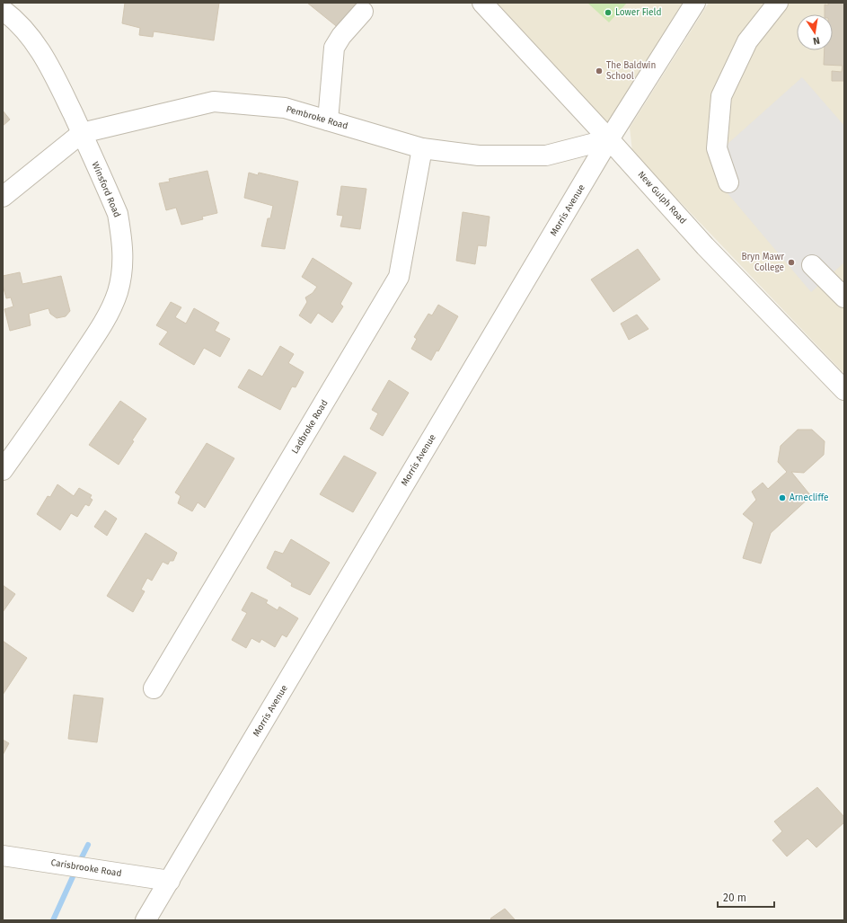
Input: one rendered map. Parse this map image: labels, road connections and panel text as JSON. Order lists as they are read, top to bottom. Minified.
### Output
{"streets":{"street":["Pembroke Road","Winsford Road","New Gulph Road","Morris Avenue","Ladbroke Road","Carisbrooke Road"]},"crossings":[["Pembroke Road","Winsford Road"],["Pembroke Road","New Gulph Road"],["Pembroke Road","Morris Avenue"],["Pembroke Road","Ladbroke Road"],["New Gulph Road","Morris Avenue"],["Morris Avenue","Carisbrooke Road"]],"places":["Lower Field","The Baldwin School","Bryn Mawr College","Arnecliffe"],"scale_bar":"20 m","north":"bottom"}
